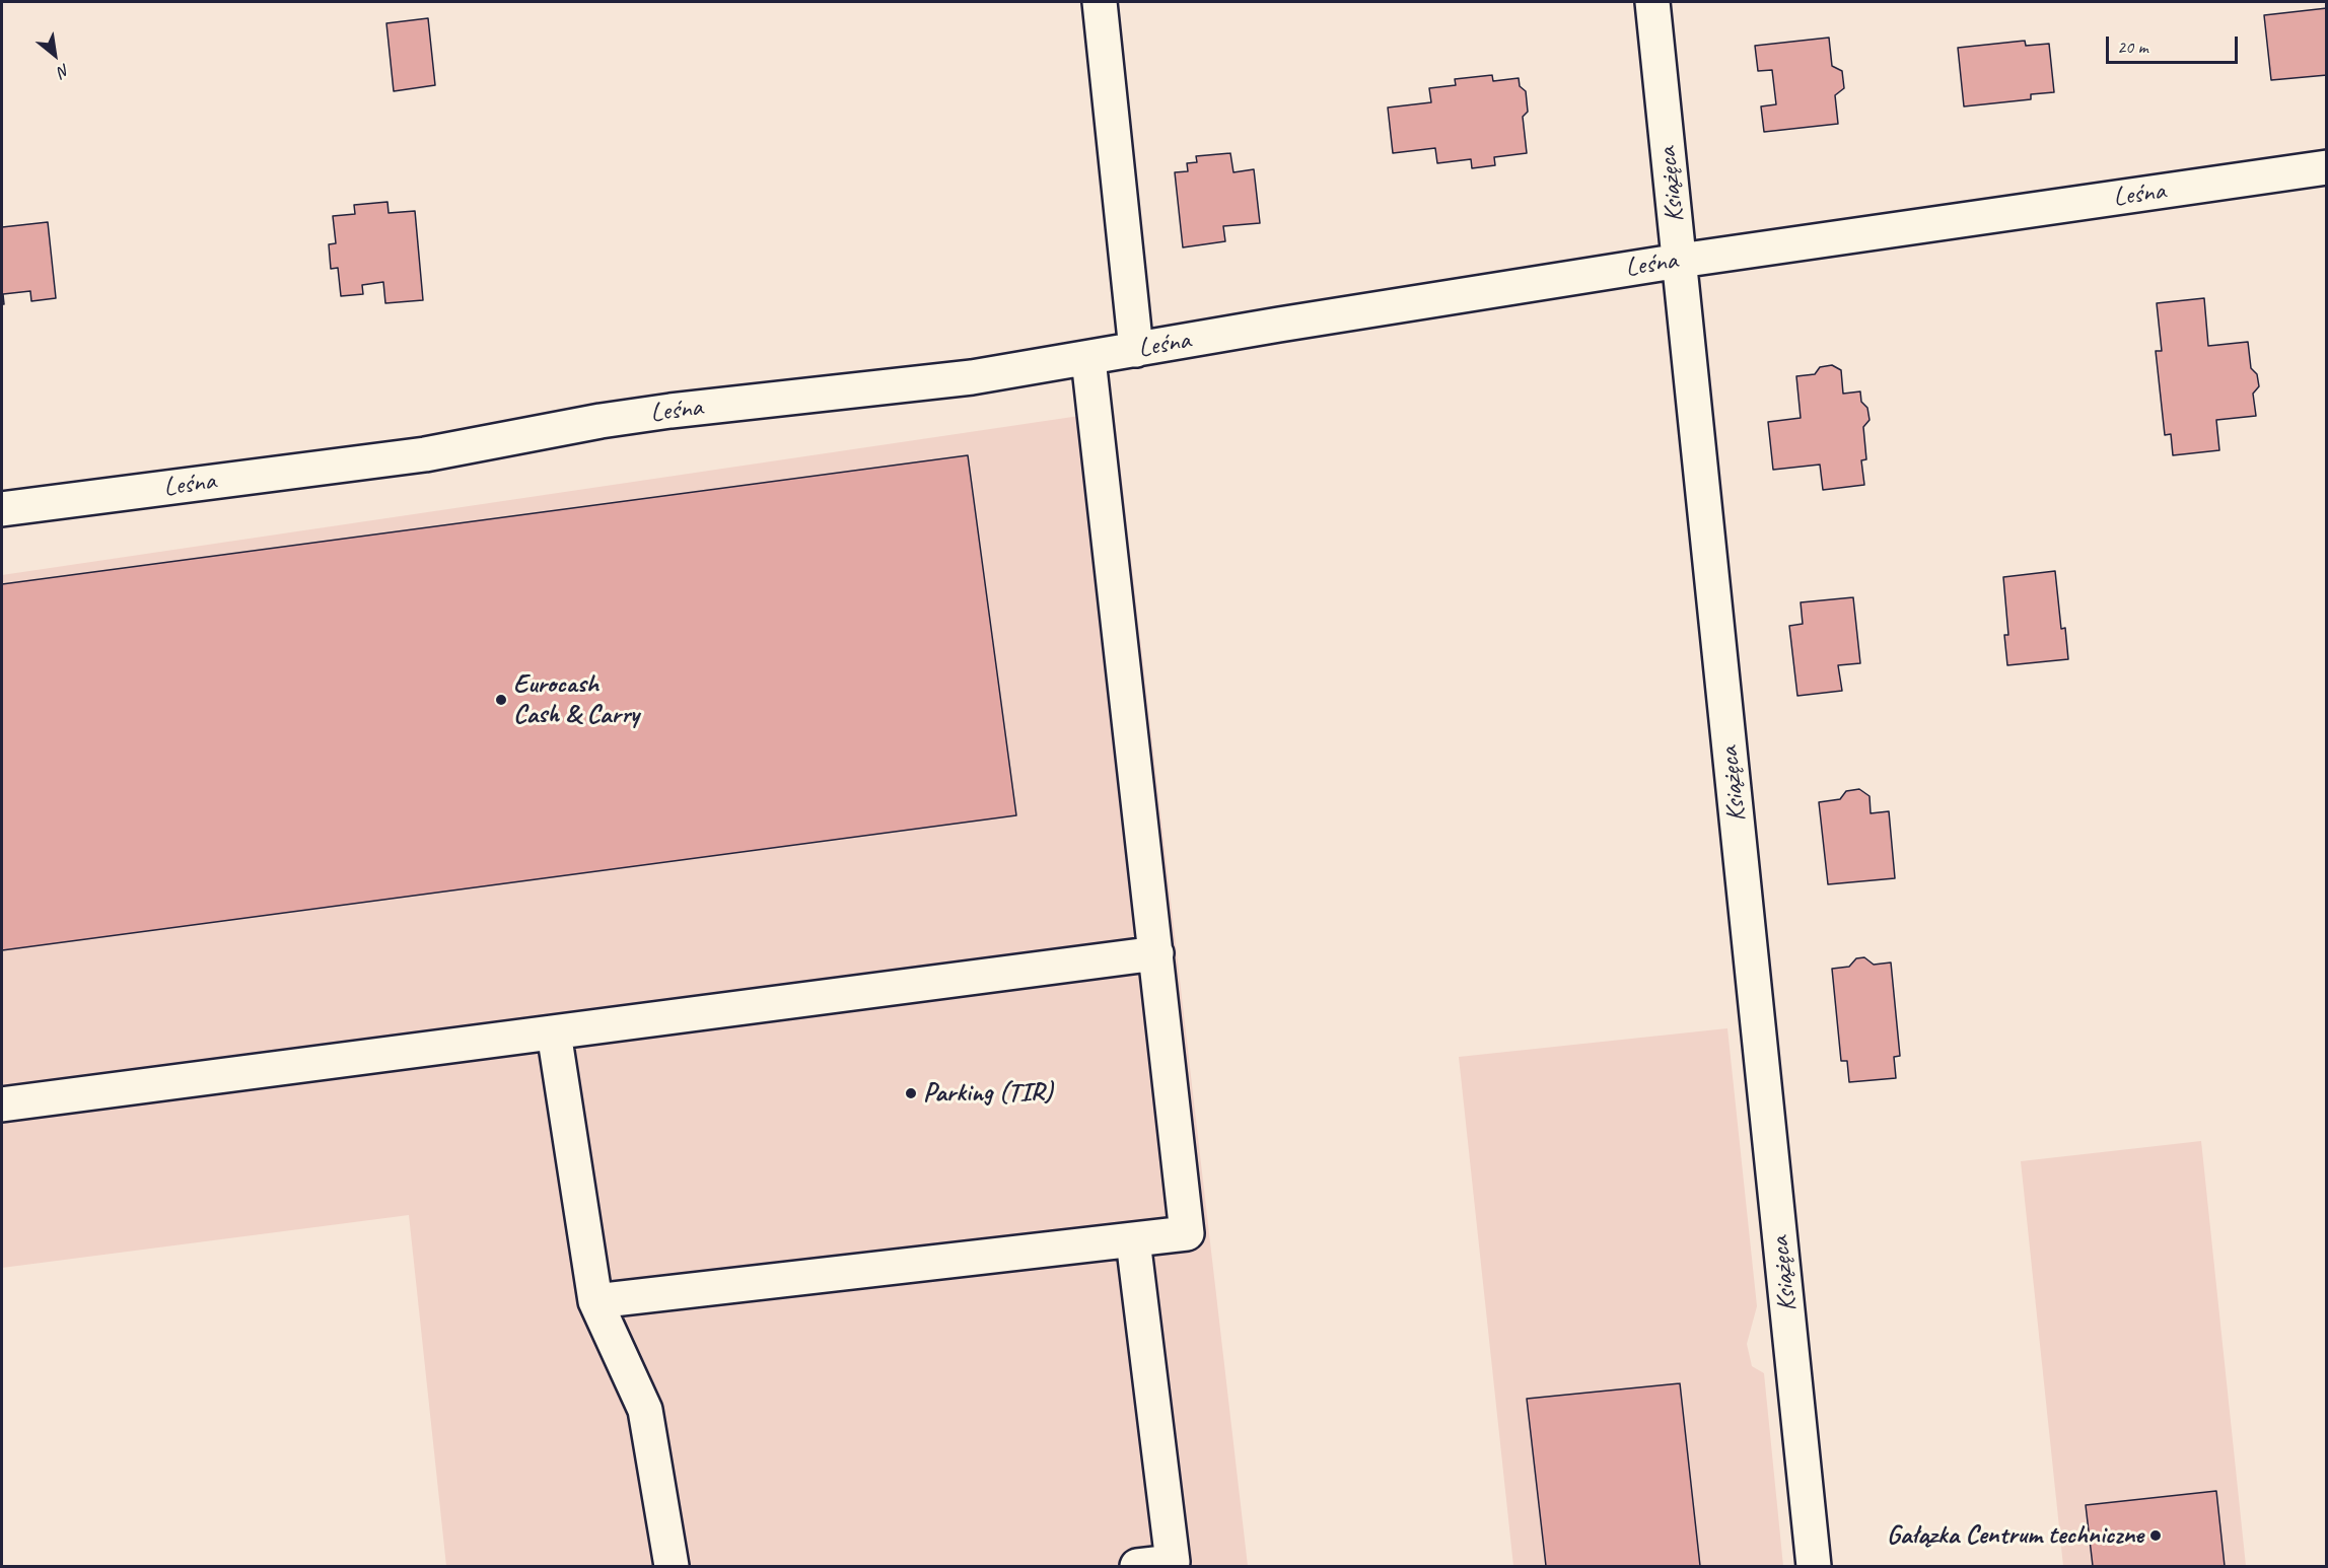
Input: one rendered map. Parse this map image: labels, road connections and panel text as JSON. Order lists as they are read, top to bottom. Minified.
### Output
{"streets":{"street":["Książęca","Leśna"]},"crossings":[["Książęca","Leśna"]],"places":["Eurocash Cash & Carry","Parking (TIR)","Gałązka Centrum techniczne"],"scale_bar":"20 m","north":"bottom right"}
